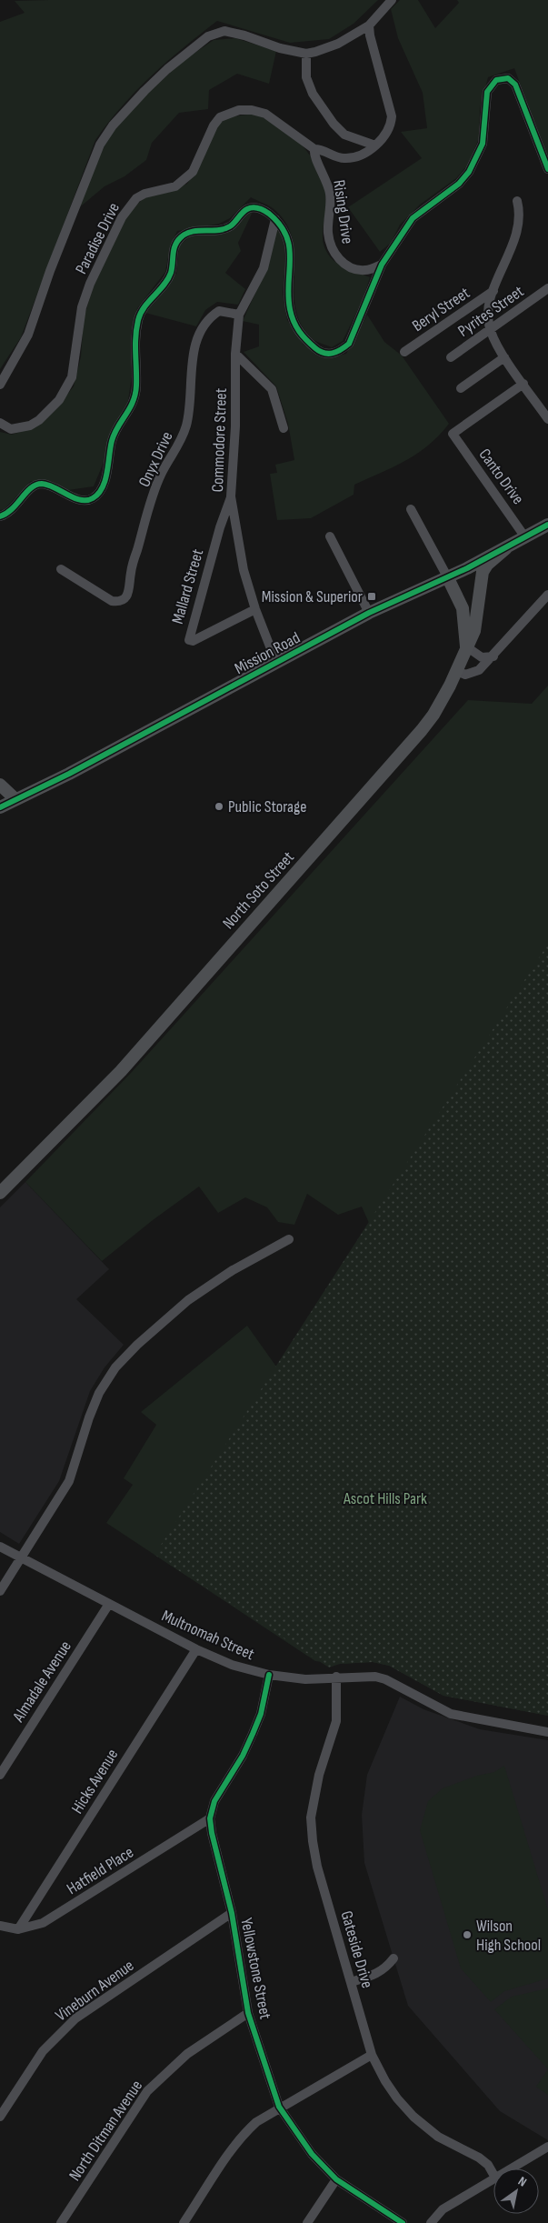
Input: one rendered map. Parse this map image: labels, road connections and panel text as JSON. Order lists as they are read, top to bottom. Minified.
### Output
{"streets":{"main road":["Mission Road","North Soto Street"],"street":["Rising Drive","Paradise Drive","Beryl Street","Pyrites Street","Commodore Street","Onyx Drive","Canto Drive","Mallard Street","Multnomah Street","Almadale Avenue","Hicks Avenue","Hatfield Place","Gateside Drive","Yellowstone Street","Vineburn Avenue","North Ditman Avenue"]},"crossings":[["Rising Drive","Paradise Drive"],["Commodore Street","Onyx Drive"],["Commodore Street","Mallard Street"],["Commodore Street","Mission Road"],["Canto Drive","Mission Road"],["Mission Road","North Soto Street"],["Multnomah Street","Almadale Avenue"],["Multnomah Street","Hicks Avenue"],["Multnomah Street","Gateside Drive"],["Multnomah Street","Yellowstone Street"],["Hicks Avenue","Hatfield Place"],["Hatfield Place","Yellowstone Street"],["Yellowstone Street","Vineburn Avenue"],["Yellowstone Street","North Ditman Avenue"]],"parks":["Ascot Hills Park"],"places":{"transit":["Mission & Superior"],"other":["Public Storage","Wilson High School"]},"north":"top right"}
